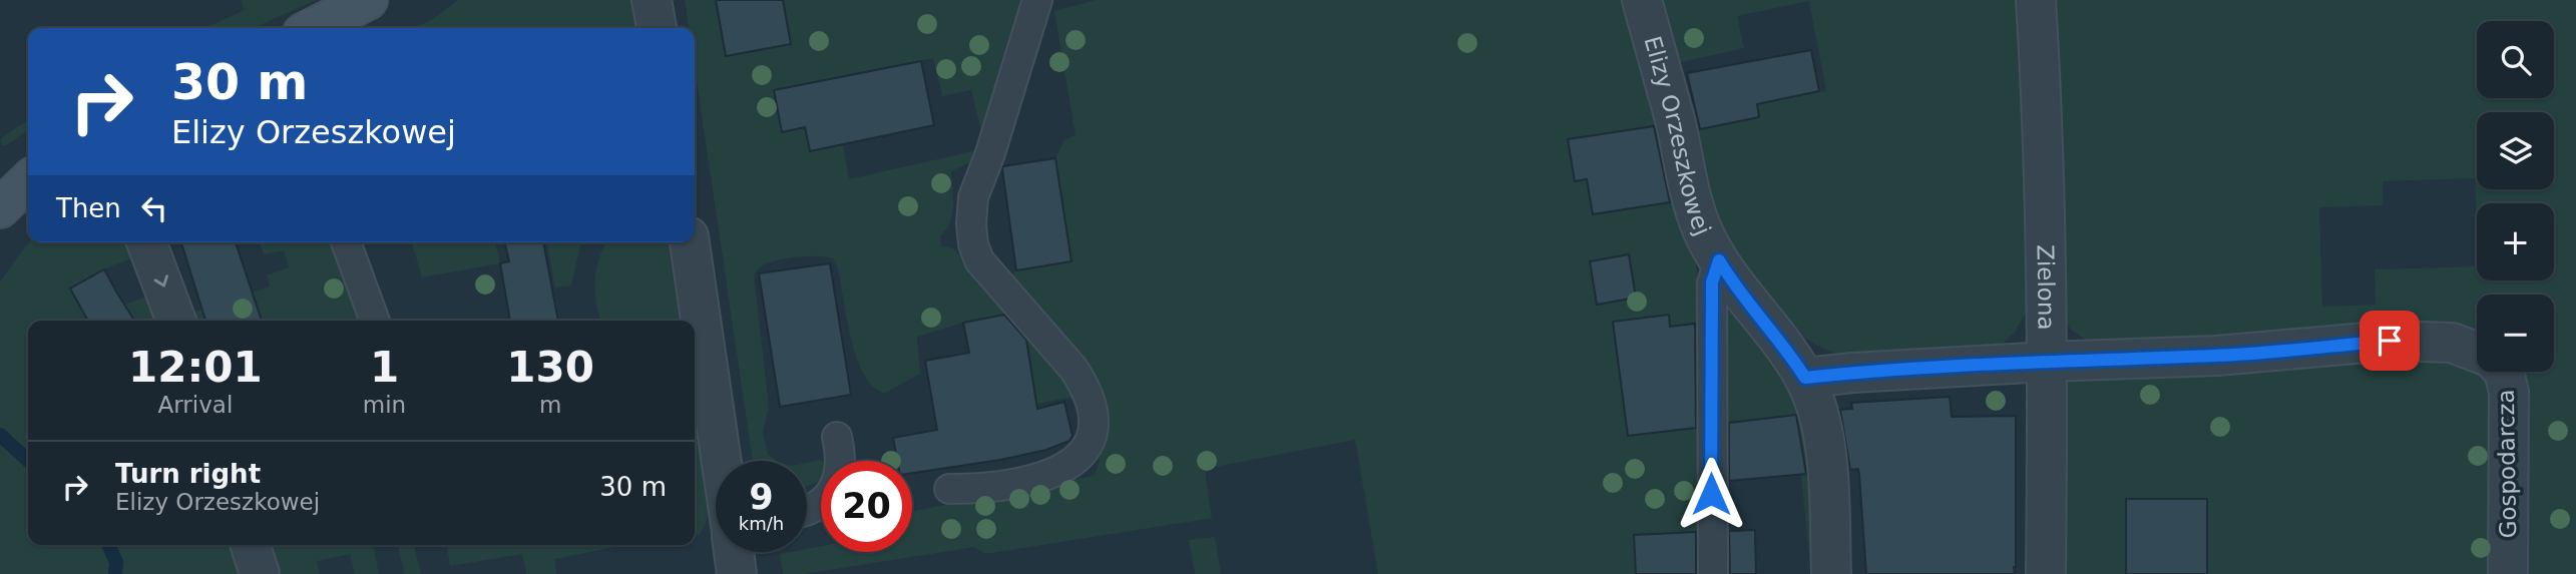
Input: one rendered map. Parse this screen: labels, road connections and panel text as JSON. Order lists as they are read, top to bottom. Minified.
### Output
{"streets":{"street":["Elizy Orzeszkowej","Zielona","Gospodarcza"]},"crossings":[["Elizy Orzeszkowej","Gospodarcza"],["Zielona","Gospodarcza"]],"page":{"map_buttons":["+","−"],"turn":["30 m","Elizy Orzeszkowej"],"then":"Then","eta":["12:01","Arrival","1","min","130","m"],"list":[{"name":"Turn right","note":"Elizy Orzeszkowej","value":"30 m"}],"speed":"9 km/h","limit":"20"}}
